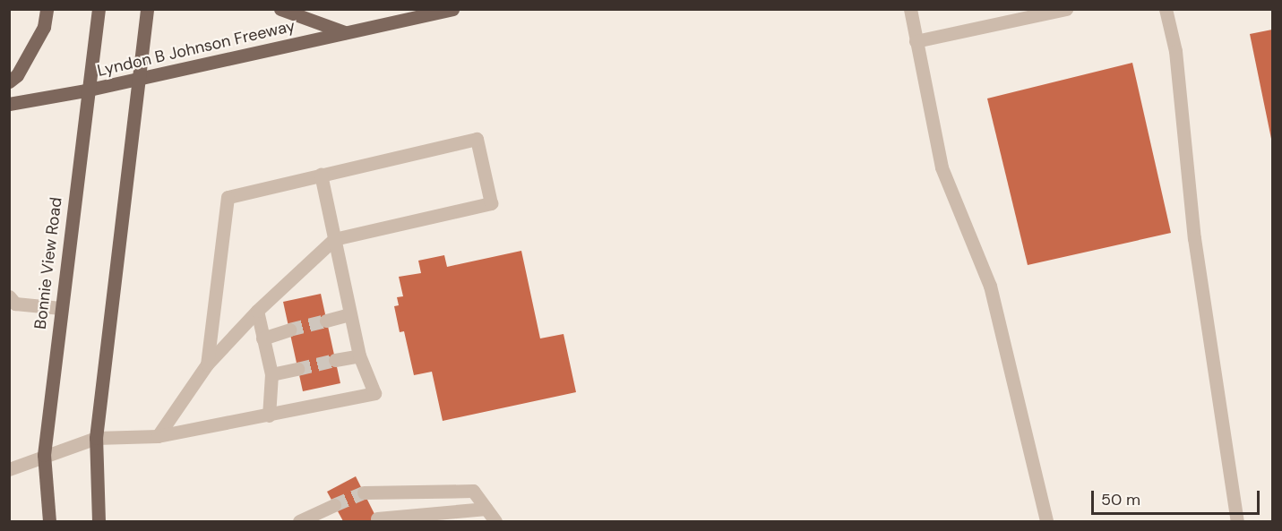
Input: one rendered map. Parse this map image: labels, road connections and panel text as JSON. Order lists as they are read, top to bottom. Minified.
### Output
{"streets":{"main road":["Lyndon B Johnson Freeway","Bonnie View Road"]},"crossings":[["Lyndon B Johnson Freeway","Bonnie View Road"]],"scale_bar":"50 m"}
